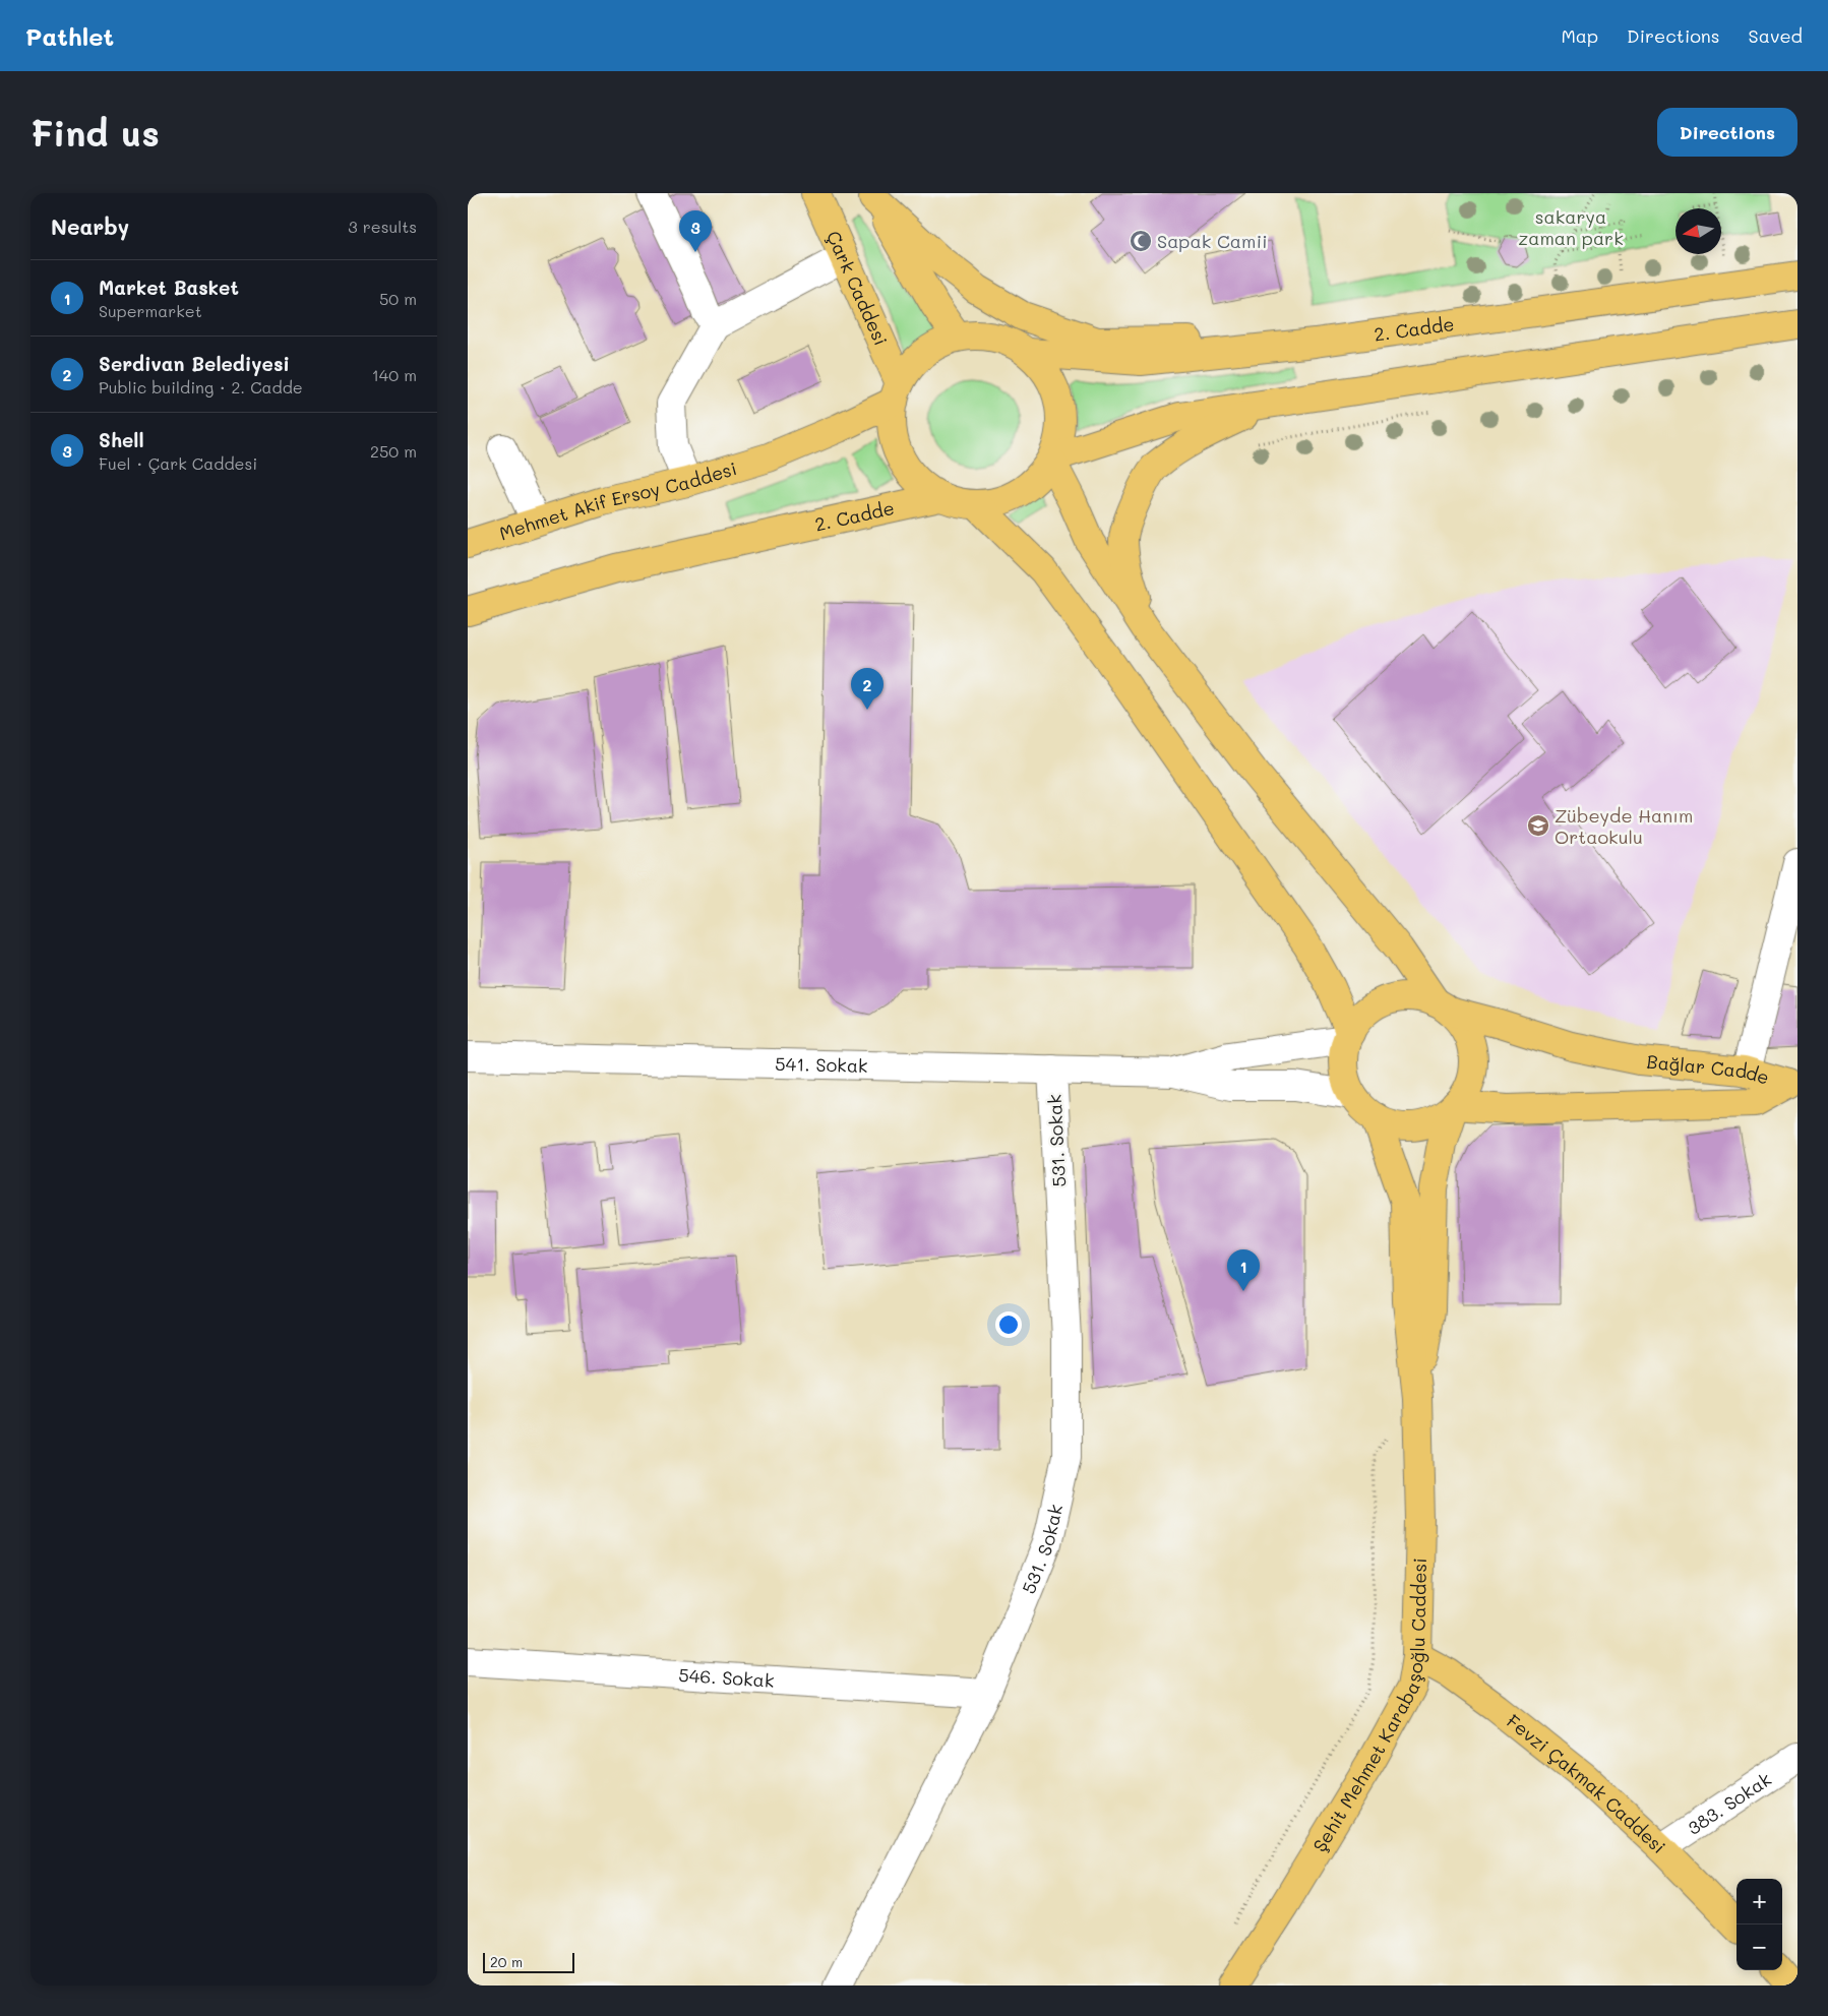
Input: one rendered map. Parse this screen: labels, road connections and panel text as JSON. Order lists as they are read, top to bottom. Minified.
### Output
{"streets":{"main road":["Çark Caddesi","2. Cadde","Mehmet Akif Ersoy Caddesi","Bağlar Cadde","Şehit Mehmet Karabaşoğlu Caddesi","Fevzi Çakmak Caddesi"],"street":["541. Sokak","531. Sokak","546. Sokak","383. Sokak"]},"crossings":[["Çark Caddesi","2. Cadde"],["Çark Caddesi","Mehmet Akif Ersoy Caddesi"],["2. Cadde","Mehmet Akif Ersoy Caddesi"],["541. Sokak","531. Sokak"],["Bağlar Cadde","Şehit Mehmet Karabaşoğlu Caddesi"],["531. Sokak","546. Sokak"],["Şehit Mehmet Karabaşoğlu Caddesi","Fevzi Çakmak Caddesi"],["Fevzi Çakmak Caddesi","383. Sokak"]],"parks":["sakarya zaman park"],"places":{"mosque":["Sapak Camii"],"school or university":["Zübeyde Hanım Ortaokulu"]},"scale_bar":"20 m","north":"left","page":{"header":"Pathlet","nav":["Map","Directions","Saved"],"buttons":"Directions","title":"Find us","heading":["Nearby","3 results"],"pins":["3","2","1"],"list":[{"mark":"1","name":"Market Basket","note":"Supermarket","value":"50 m"},{"mark":"2","name":"Serdivan Belediyesi","note":"Public building · 2. Cadde","value":"140 m"},{"mark":"3","name":"Shell","note":"Fuel · Çark Caddesi","value":"250 m"}],"map_buttons":["+","−"],"scale":"20 m"}}
